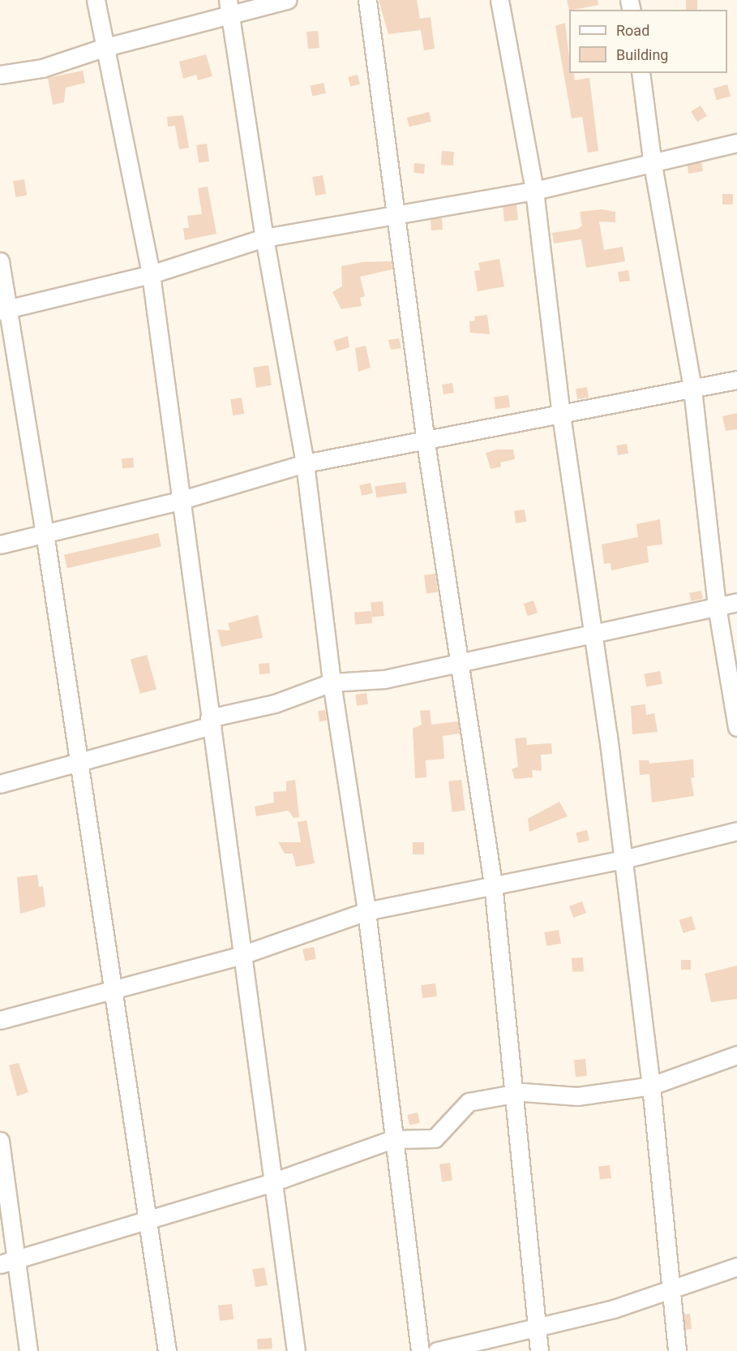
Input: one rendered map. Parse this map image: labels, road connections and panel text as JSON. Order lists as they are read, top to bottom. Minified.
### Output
{"legend":["Road","Building"]}
